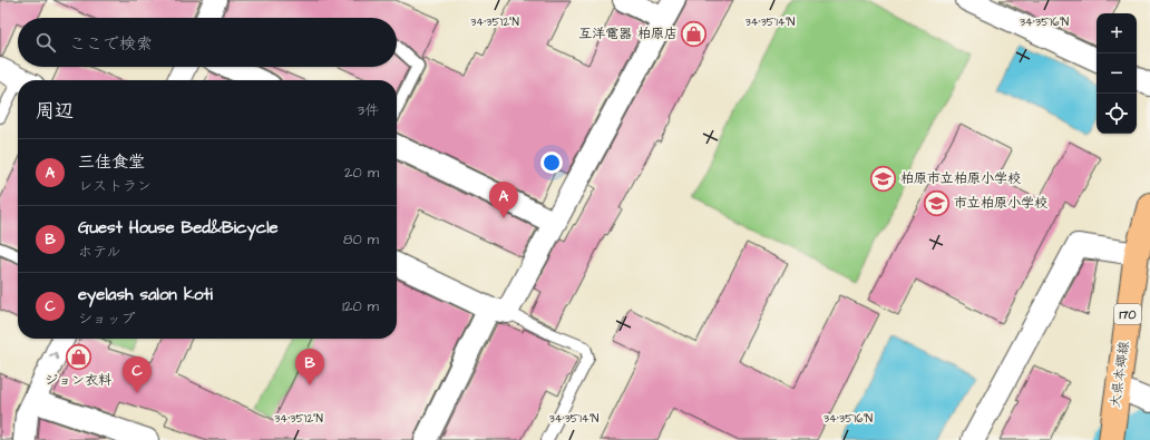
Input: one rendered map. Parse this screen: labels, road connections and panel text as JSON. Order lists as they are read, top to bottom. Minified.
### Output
{"streets":{"highway":["170","大県本郷線"]},"places":{"shop":["互洋電器 柏原店","ジョン衣料"],"school or university":["柏原市立柏原小学校","市立柏原小学校"]},"page":{"map_buttons":["+","−"],"search":"ここで検索","heading":["周辺","3件"],"list":[{"mark":"A","name":"三佳食堂","note":"レストラン","value":"20 m"},{"mark":"B","name":"Guest House Bed&Bicycle","note":"ホテル","value":"80 m"},{"mark":"C","name":"eyelash salon koti","note":"ショップ","value":"120 m"}],"pins":["A","B","C"]},"coordinates":["34°35'12\"N","34°35'14\"N","34°35'16\"N"]}
